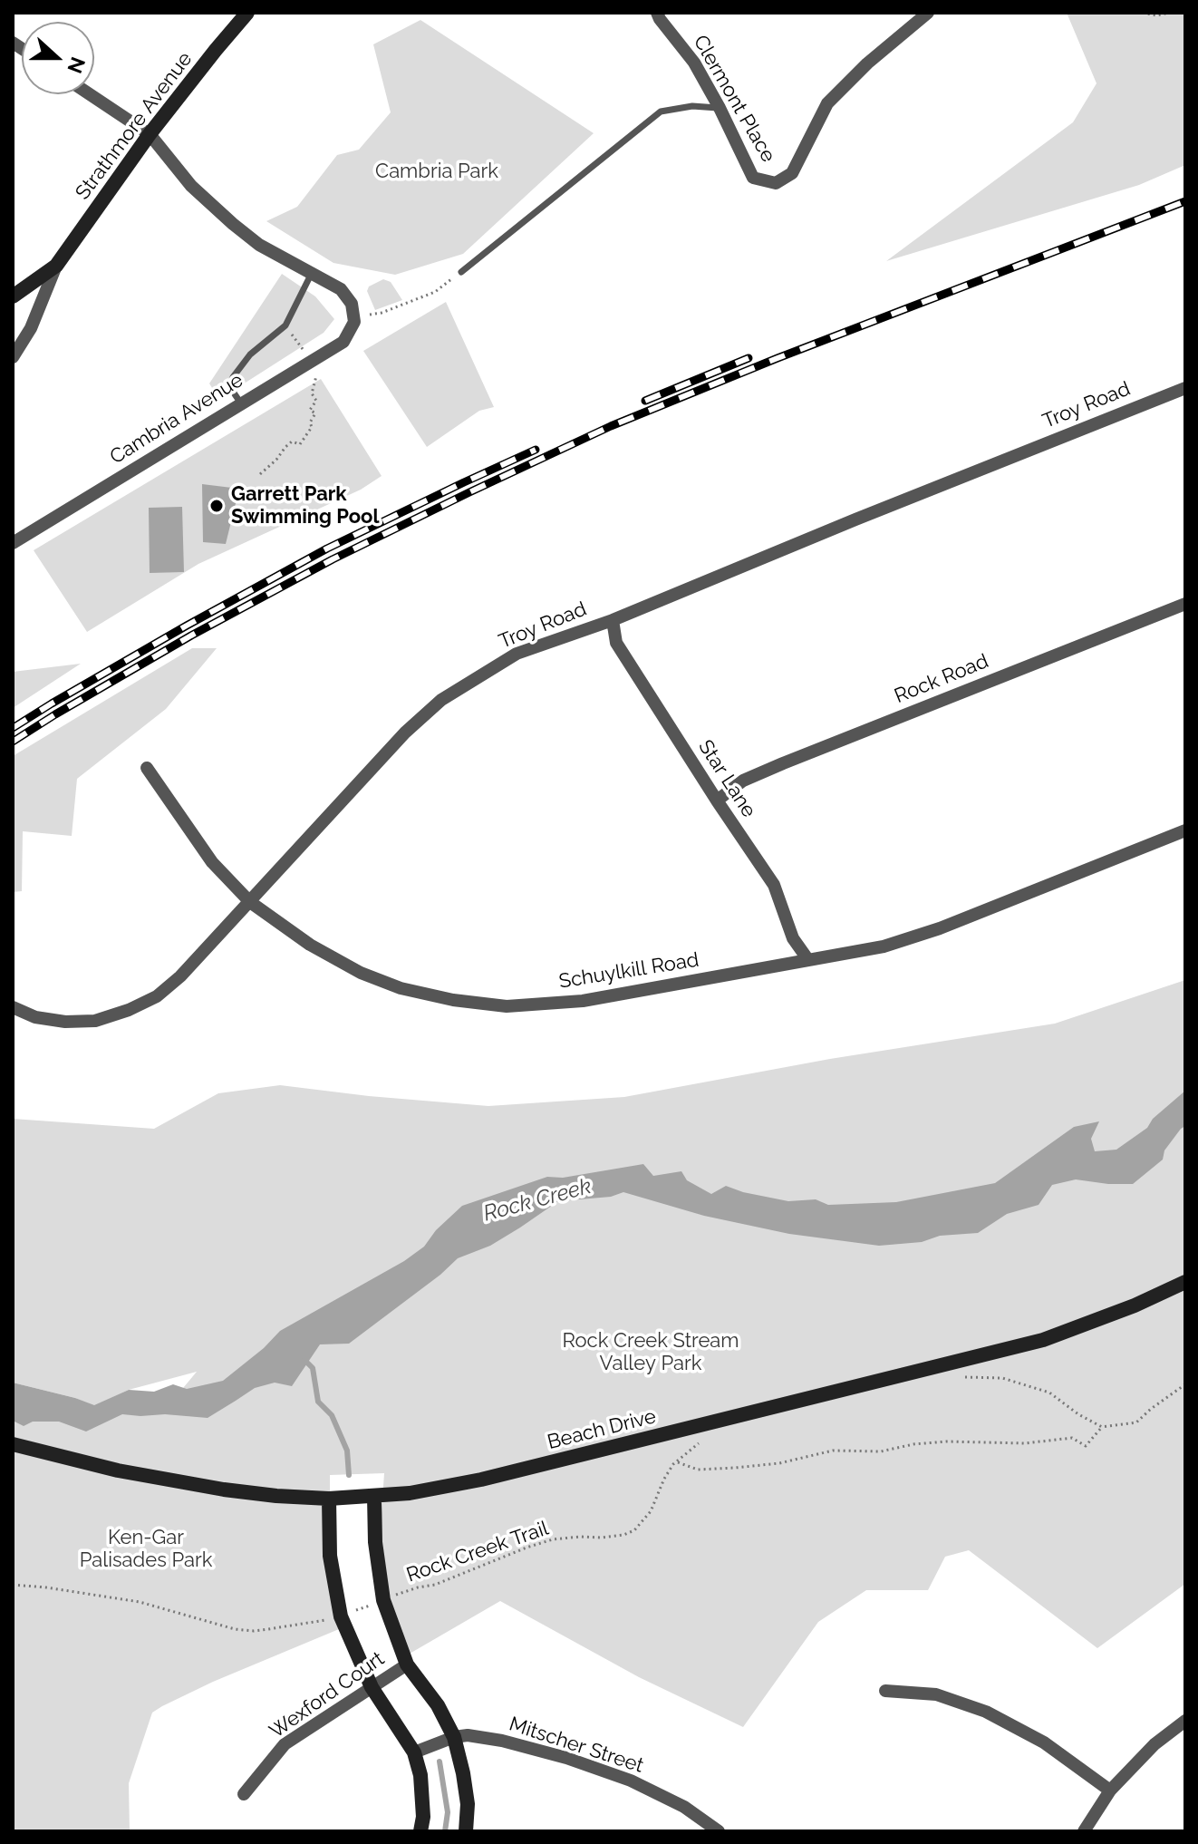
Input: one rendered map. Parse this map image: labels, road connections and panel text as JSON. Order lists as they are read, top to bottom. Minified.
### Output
{"streets":{"street":["Clermont Place","Strathmore Avenue","Troy Road","Cambria Avenue","Rock Road","Star Lane","Schuylkill Road","Beach Drive","Wexford Court","Mitscher Street"],"path":["Rock Creek Trail"]},"crossings":[["Troy Road","Star Lane"],["Troy Road","Schuylkill Road"],["Rock Road","Star Lane"],["Star Lane","Schuylkill Road"]],"water":["Rock Creek"],"parks":["Cambria Park","Rock Creek Stream Valley Park","Ken-Gar Palisades Park"],"places":["Garrett Park Swimming Pool"],"north":"right"}
